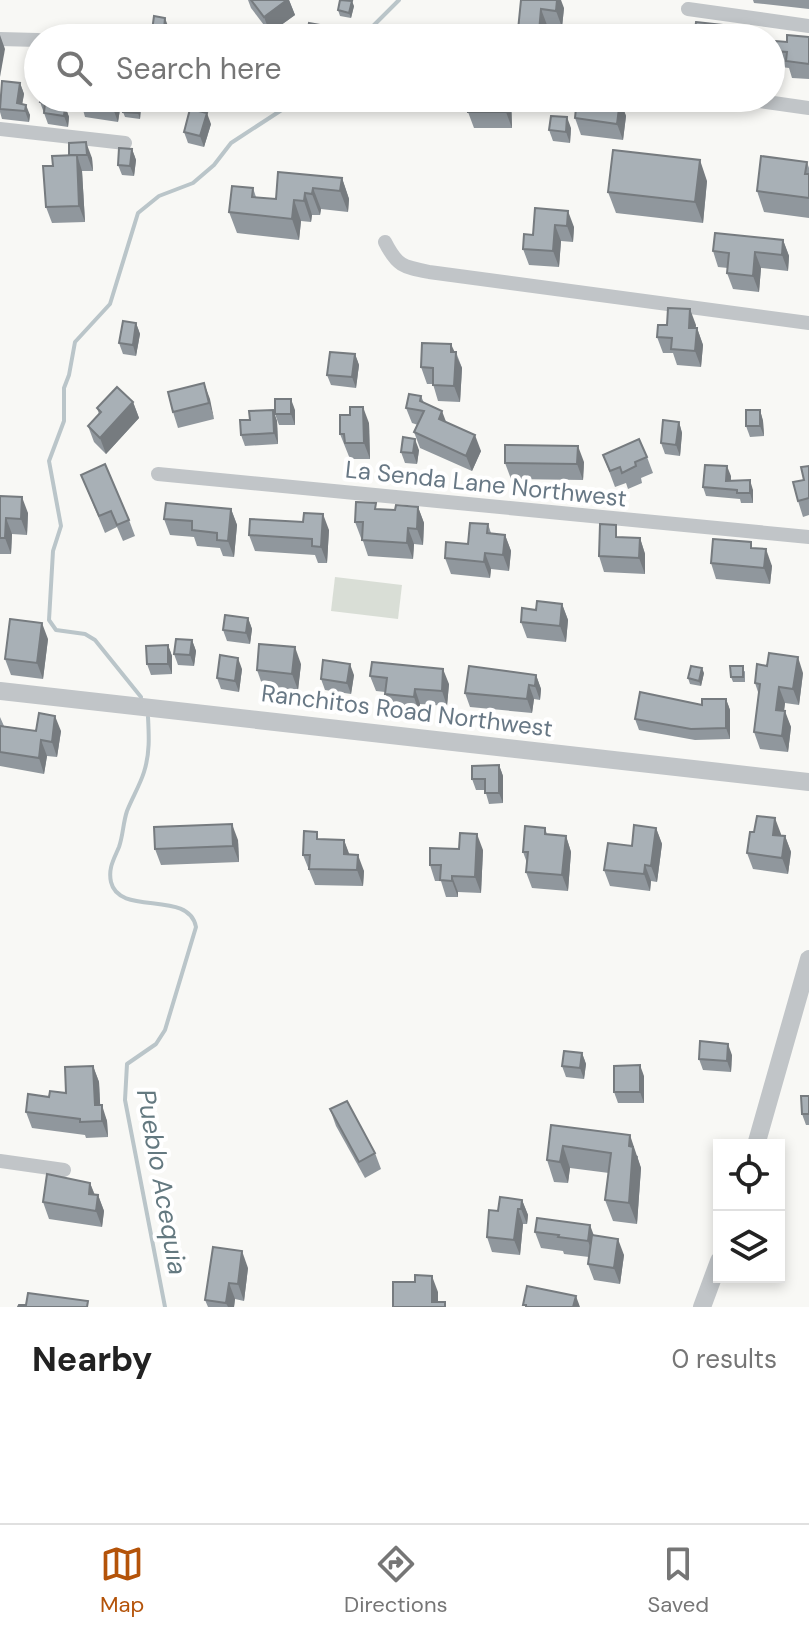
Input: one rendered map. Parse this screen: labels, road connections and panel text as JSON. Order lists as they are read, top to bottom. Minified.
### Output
{"streets":{"street":["La Senda Lane Northwest","Ranchitos Road Northwest"]},"water":["Pueblo Acequia"],"page":{"search":"Search here","heading":["Nearby","0 results"],"nav":["Map","Directions","Saved"]}}
